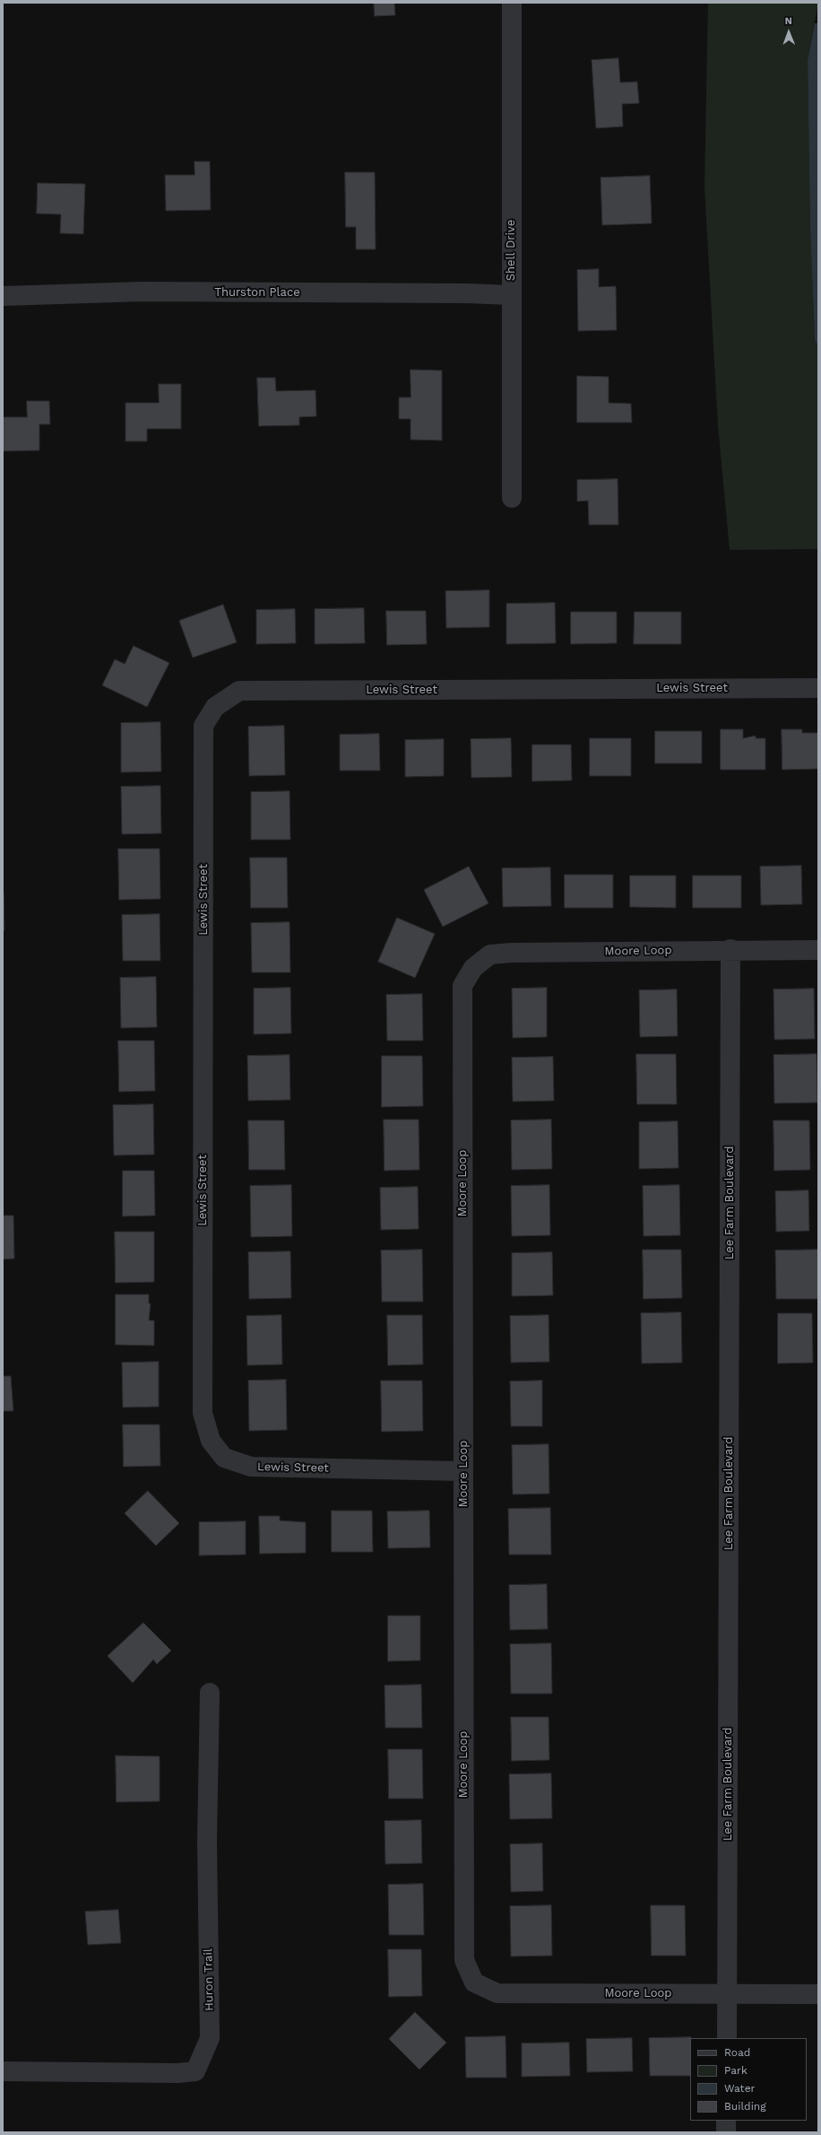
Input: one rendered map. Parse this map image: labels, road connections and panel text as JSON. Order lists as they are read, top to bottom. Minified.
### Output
{"streets":{"street":["Shell Drive","Thurston Place","Lewis Street","Moore Loop","Lee Farm Boulevard","Huron Trail"]},"crossings":[["Shell Drive","Thurston Place"],["Lewis Street","Moore Loop"],["Moore Loop","Lee Farm Boulevard"]],"legend":["Road","Park","Water","Building"],"north":"top"}
